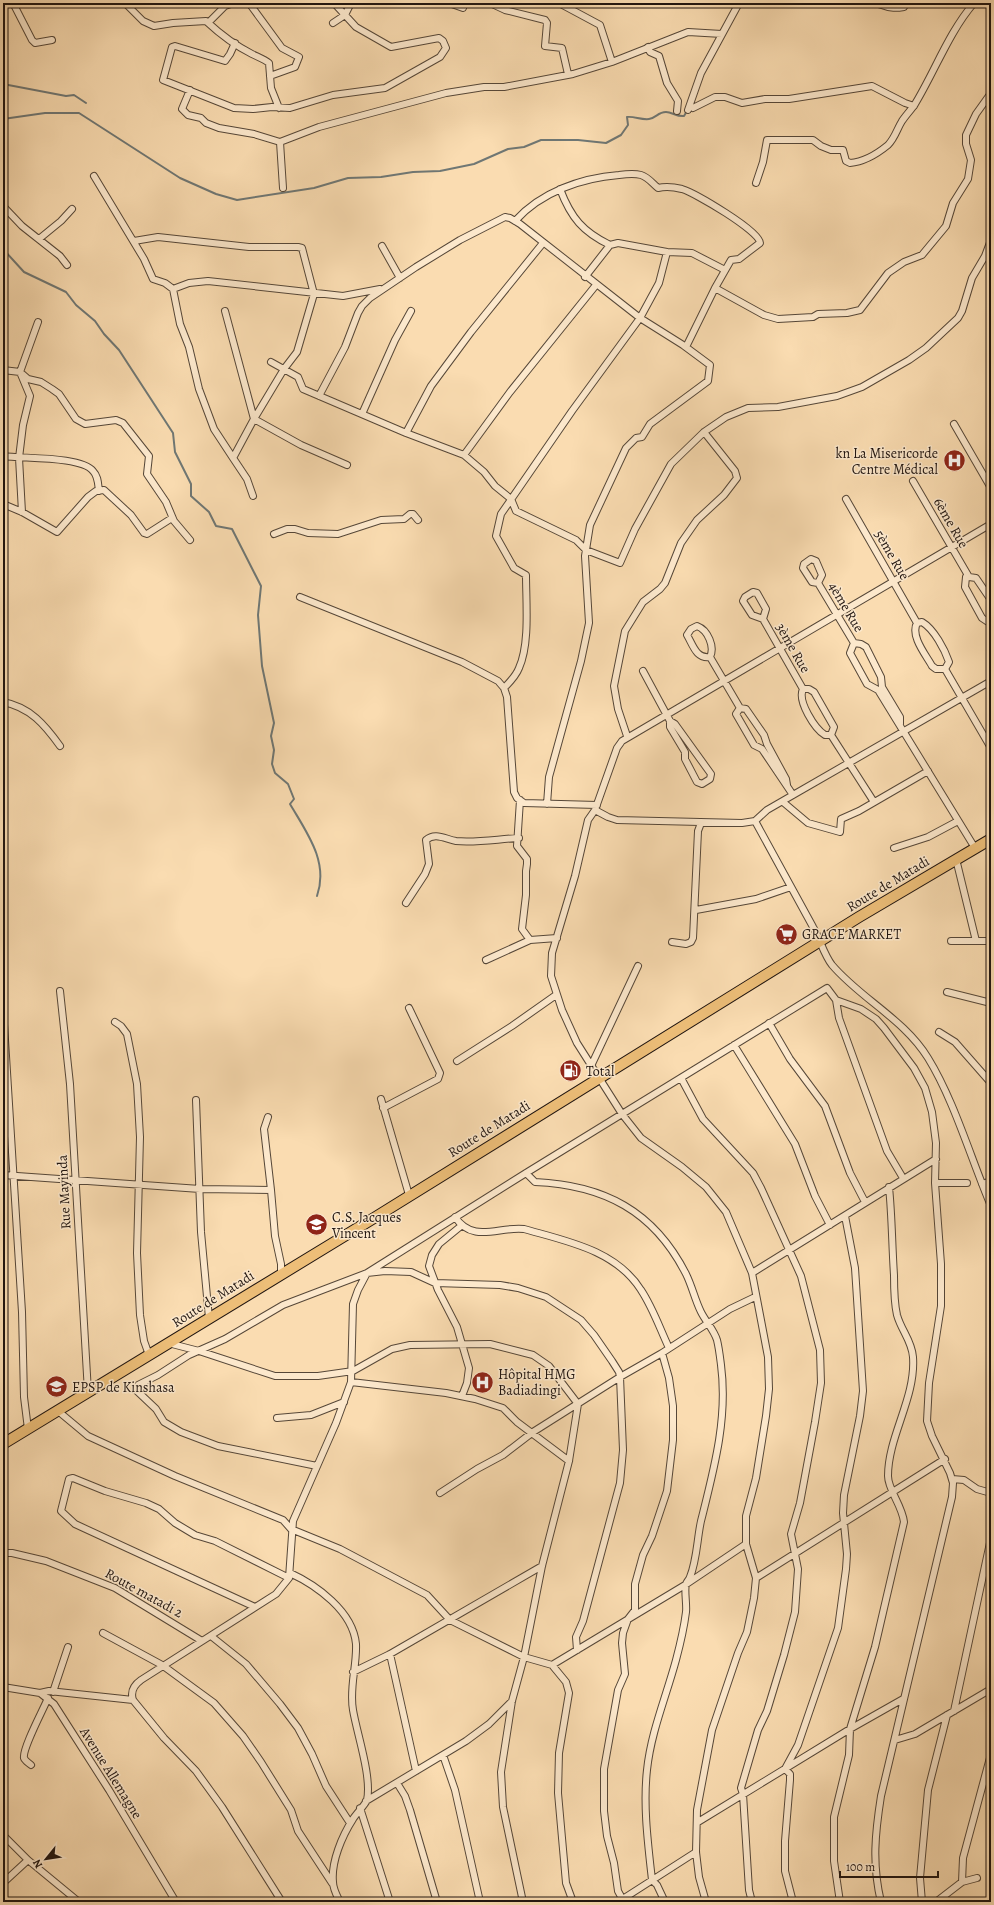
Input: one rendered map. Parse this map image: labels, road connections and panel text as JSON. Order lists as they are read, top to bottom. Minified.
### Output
{"streets":{"highway":["Route de Matadi"],"street":["6ème Rue","5ème Rue","4ème Rue","3ème Rue","Rue Mayinda","Route matadi 2","Avenue Allemagne"]},"crossings":[["Route de Matadi","Rue Mayinda"]],"places":{"hospital":["kn La Misericorde Centre Médical","Hôpital HMG Badiadingi"],"supermarket":["GRACE MARKET"],"fuel station":["Total"],"school or university":["C.S. Jacques Vincent","EPSP de Kinshasa"]},"scale_bar":"100 m","north":"bottom left"}
